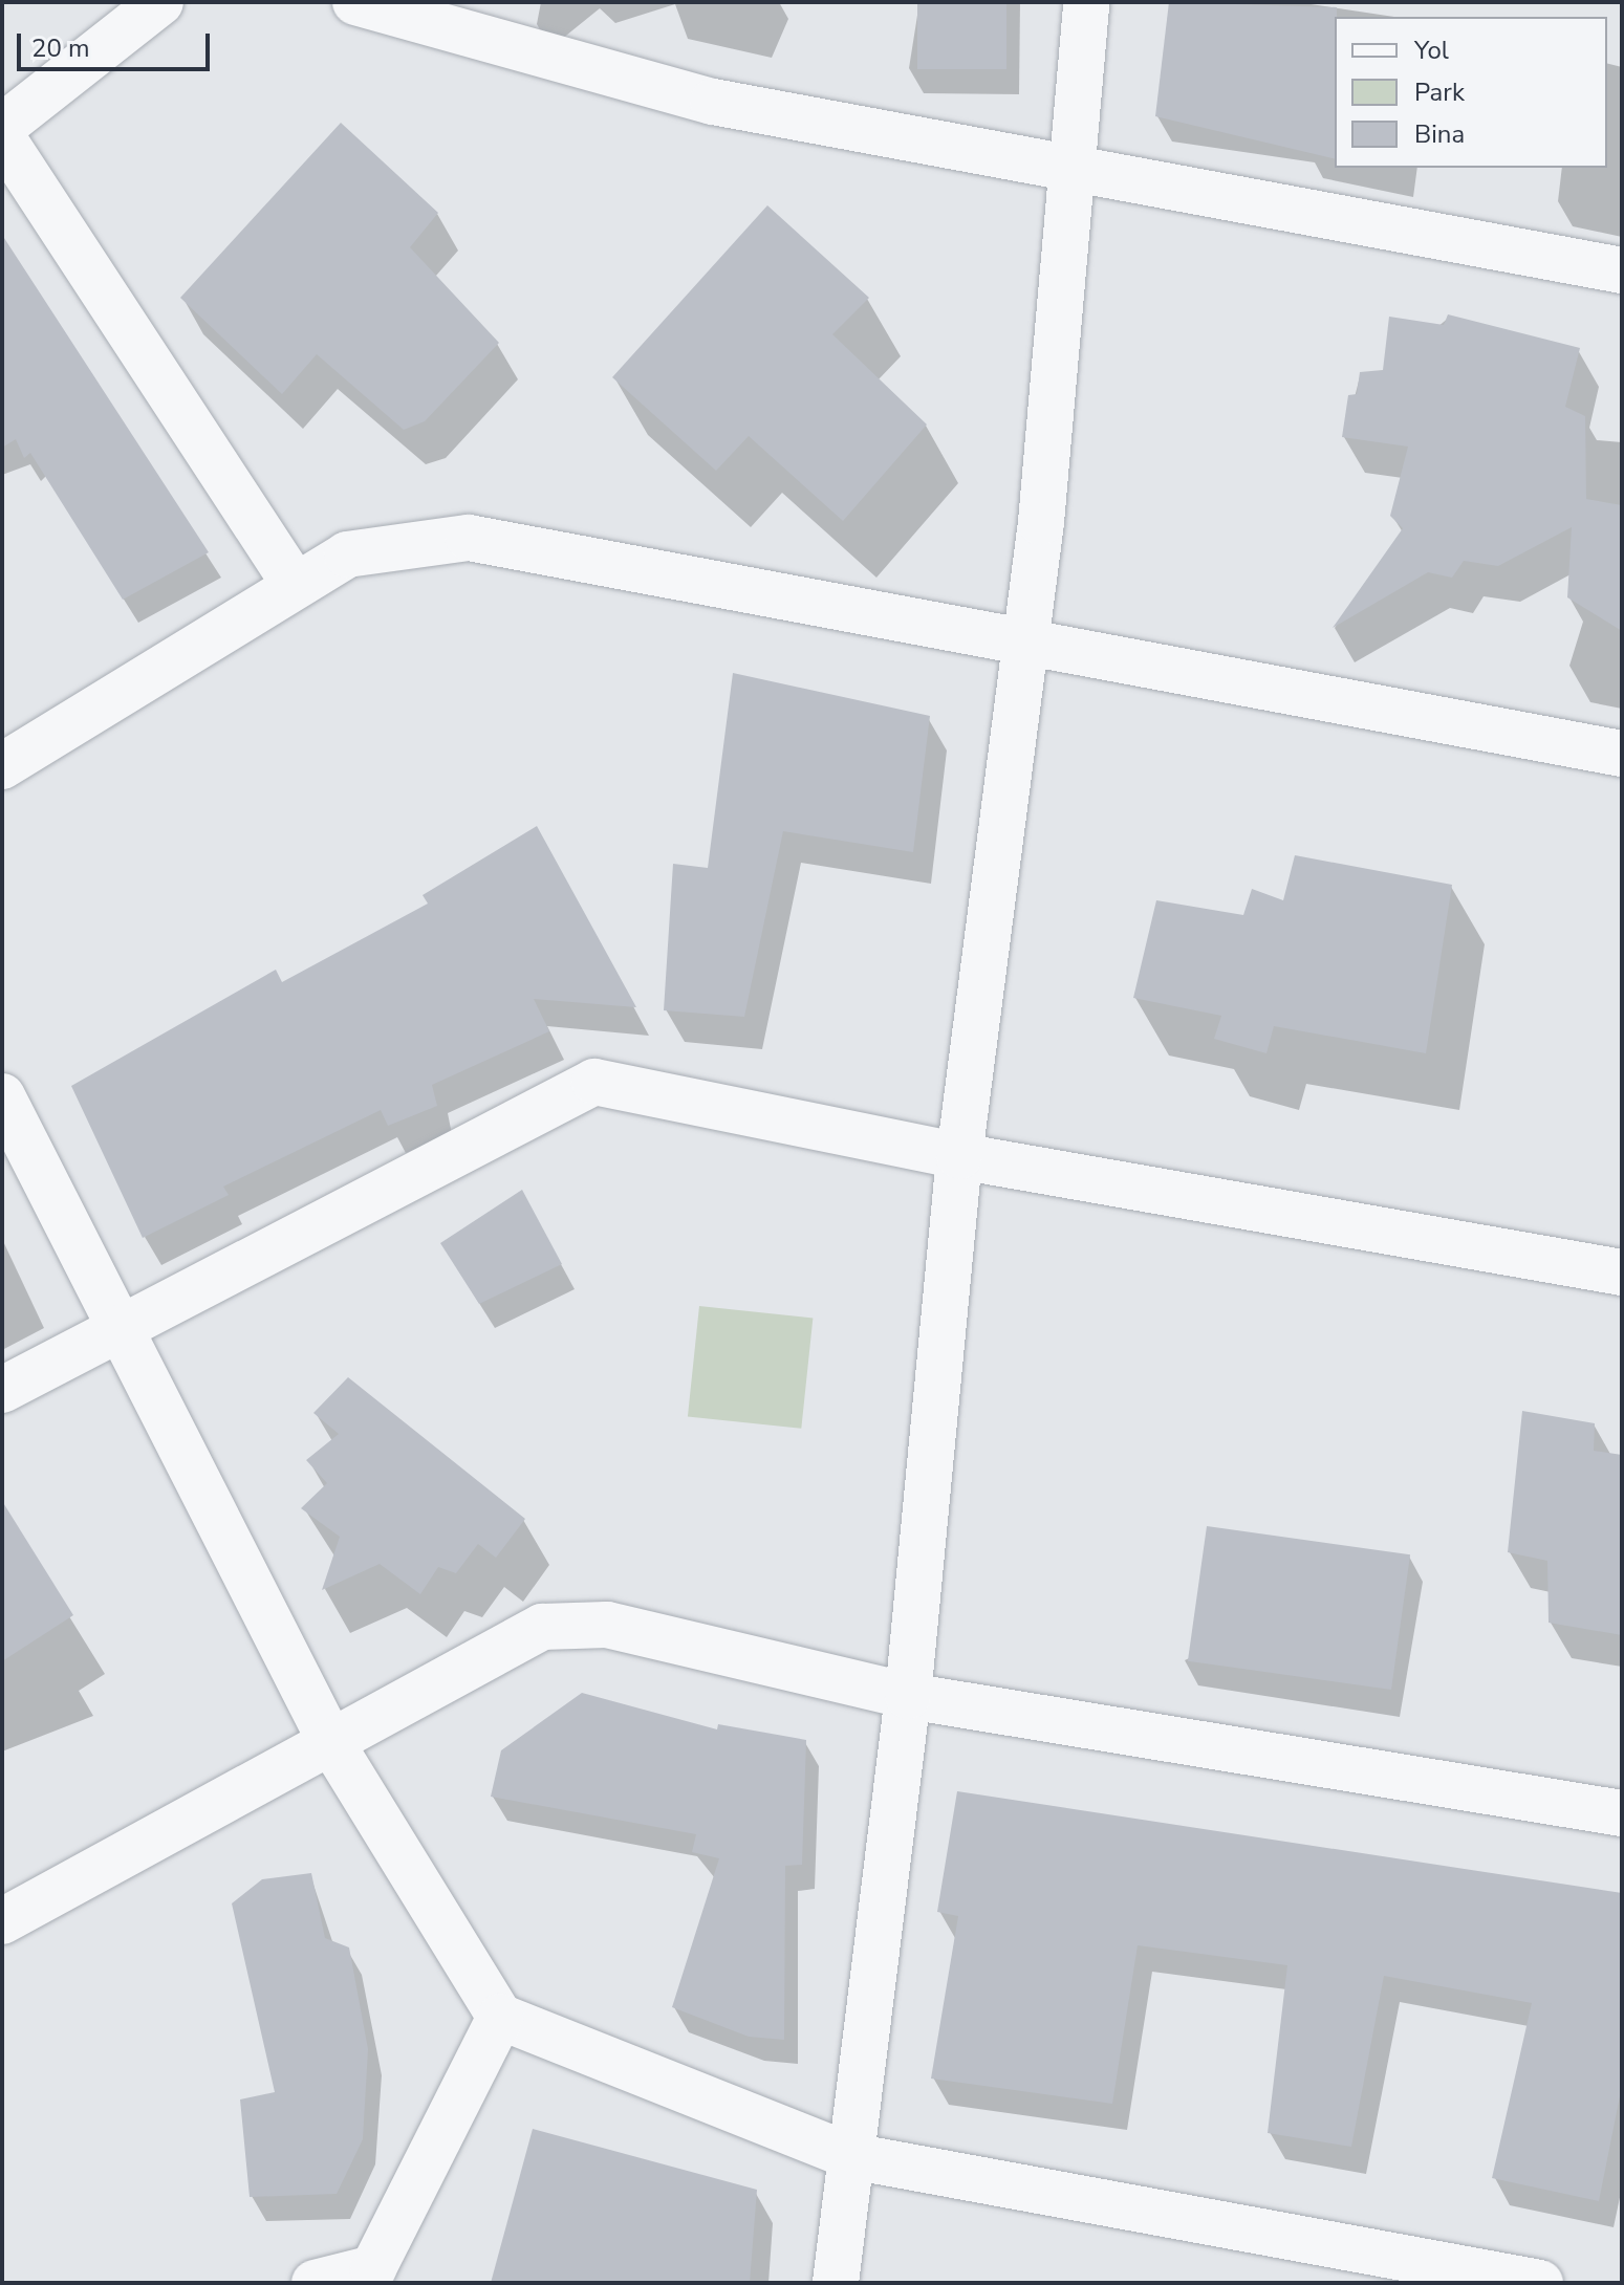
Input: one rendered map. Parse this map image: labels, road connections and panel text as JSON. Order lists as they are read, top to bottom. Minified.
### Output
{"legend":["Yol","Park","Bina"],"scale_bar":"20 m"}
